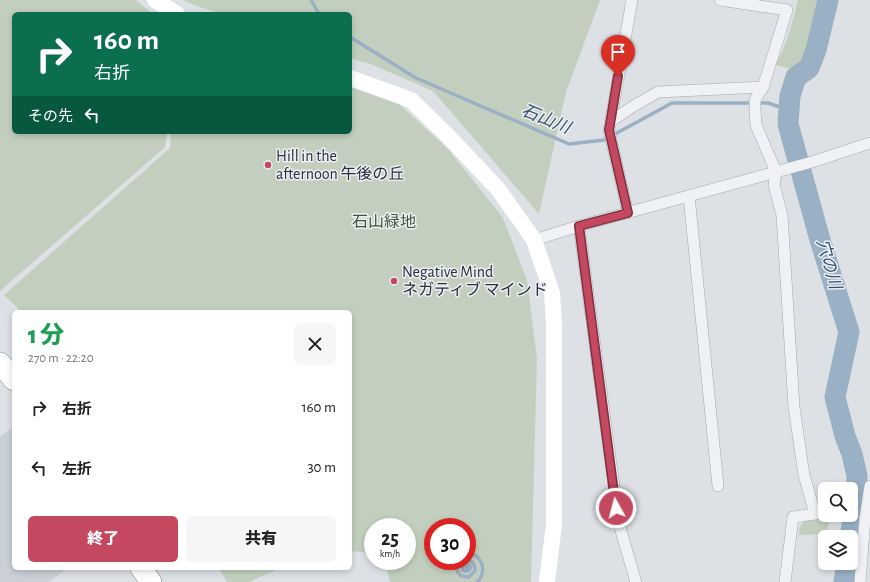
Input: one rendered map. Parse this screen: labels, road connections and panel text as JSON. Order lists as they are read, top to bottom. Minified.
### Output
{"water":["石山川","穴の川"],"parks":["石山緑地"],"places":["Hill in the afternoon 午後の丘","Negative Mind ネガティブ マインド"],"page":{"turn":["160 m","右折"],"then":"その先","heading":["1 分","270 m · 22:20"],"list":[{"name":"右折","value":"160 m"},{"name":"左折","value":"30 m"}],"buttons":["終了","共有"],"speed":"25 km/h","limit":"30"}}
